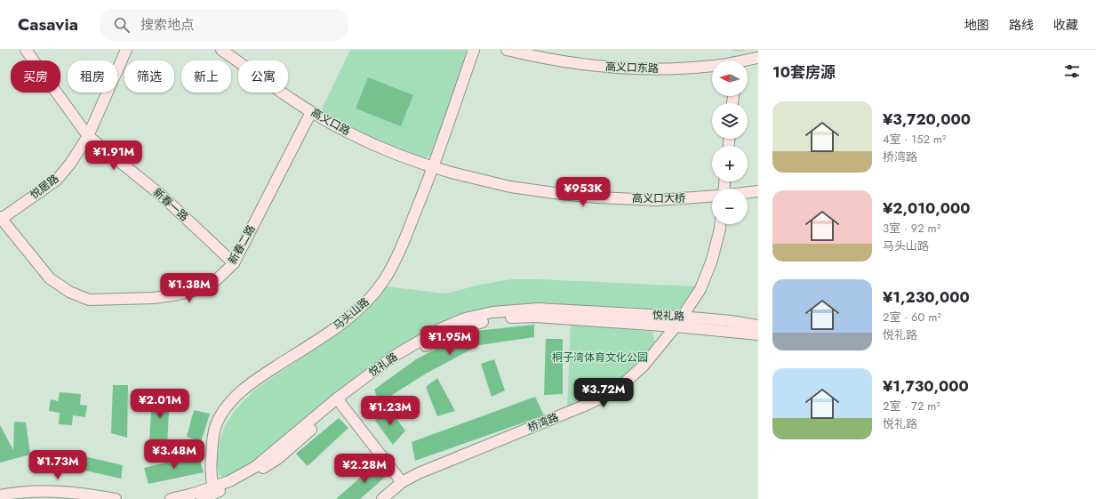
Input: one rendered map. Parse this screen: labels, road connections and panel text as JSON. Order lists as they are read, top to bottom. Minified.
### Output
{"streets":{"street":["高义口东路","高义口路","悦居路","高义口大桥","新春一路","新春二路","马头山路","悦礼路","桥湾路"]},"crossings":[["高义口路","高义口大桥"],["高义口路","新春二路"],["高义口路","马头山路"],["悦居路","新春一路"],["悦居路","新春二路"],["新春一路","新春二路"],["马头山路","悦礼路"],["悦礼路","桥湾路"]],"parks":["桐子湾体育文化公园"],"north":"left","page":{"header":"Casavia","search":"搜索地点","nav":["地图","路线","收藏"],"heading":"10套房源","map_buttons":["+","−"],"chip":["买房","租房","筛选","新上","公寓"],"list":[{"name":"¥3,720,000","note":"4室 · 152 m² · 桥湾路"},{"name":"¥2,010,000","note":"3室 · 92 m² · 马头山路"},{"name":"¥1,230,000","note":"2室 · 60 m² · 悦礼路"},{"name":"¥1,730,000","note":"2室 · 72 m² · 悦礼路"}],"price":["¥1.91M","¥953K","¥1.38M","¥1.95M","¥3.72M","¥2.01M","¥1.23M","¥3.48M","¥1.73M","¥2.28M"]}}
